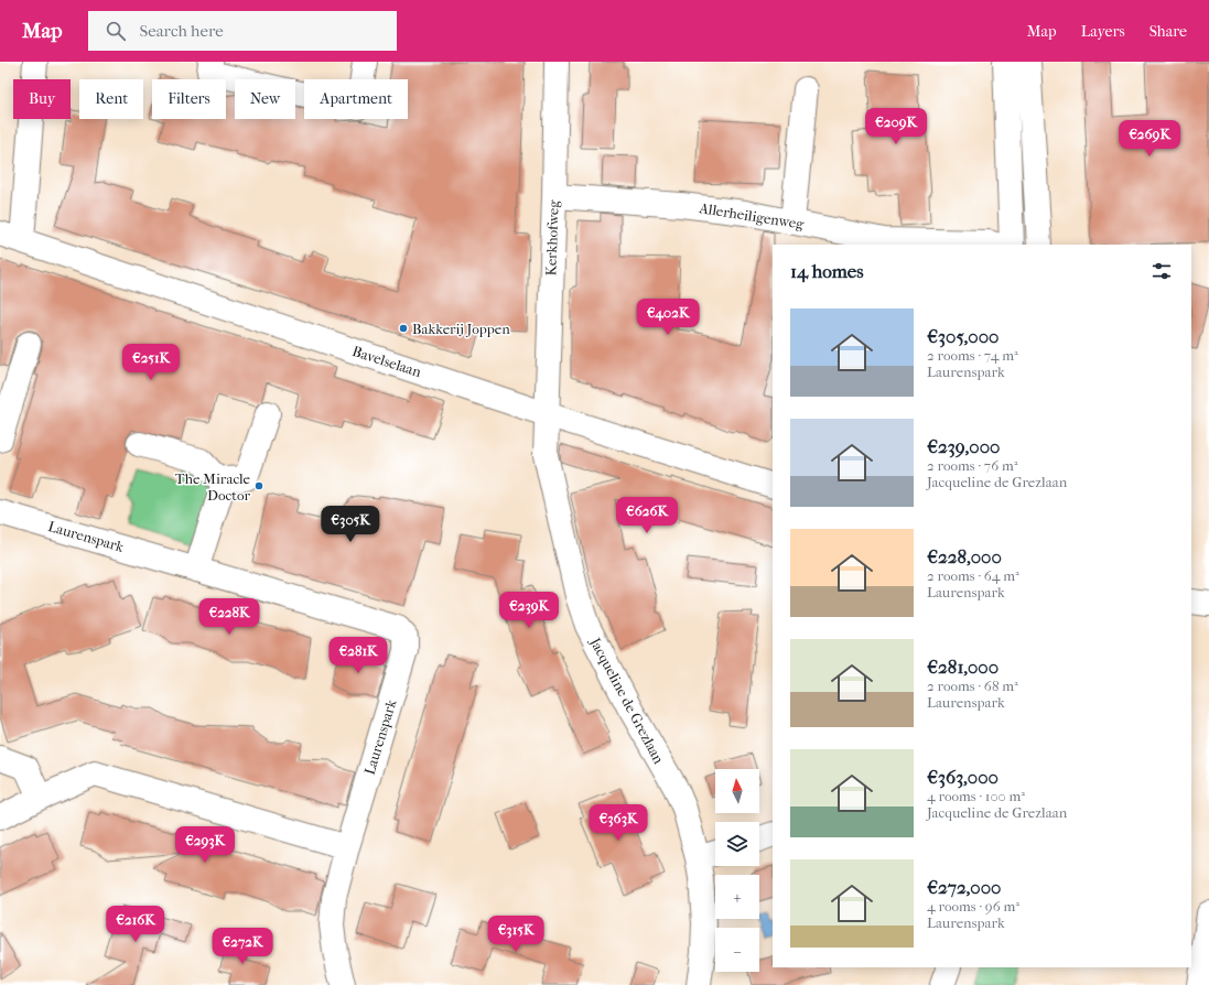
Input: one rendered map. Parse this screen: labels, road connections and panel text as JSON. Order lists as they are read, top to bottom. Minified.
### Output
{"streets":{"street":["Allerheiligenweg","Kerkhofweg","Bavelselaan","Laurenspark","Jacqueline de Grezlaan"]},"crossings":[["Allerheiligenweg","Kerkhofweg"],["Kerkhofweg","Bavelselaan"],["Kerkhofweg","Jacqueline de Grezlaan"],["Bavelselaan","Jacqueline de Grezlaan"]],"places":["Bakkerij Joppen","The Miracle Doctor"],"north":"top","page":{"header":"Map","search":"Search here","nav":["Map","Layers","Share"],"chip":["Buy","Rent","Filters","New","Apartment"],"price":["€209K","€269K","€402K","€251K","€626K","€305K","€239K","€228K","€281K","€363K","€293K","€216K","€315K","€272K"],"heading":"14 homes","list":[{"name":"€305,000","note":"2 rooms · 74 m² · Laurenspark"},{"name":"€239,000","note":"2 rooms · 76 m² · Jacqueline de Grezlaan"},{"name":"€228,000","note":"2 rooms · 64 m² · Laurenspark"},{"name":"€281,000","note":"2 rooms · 68 m² · Laurenspark"},{"name":"€363,000","note":"4 rooms · 100 m² · Jacqueline de Grezlaan"},{"name":"€272,000","note":"4 rooms · 96 m² · Laurenspark"}],"map_buttons":["+","−"]}}
